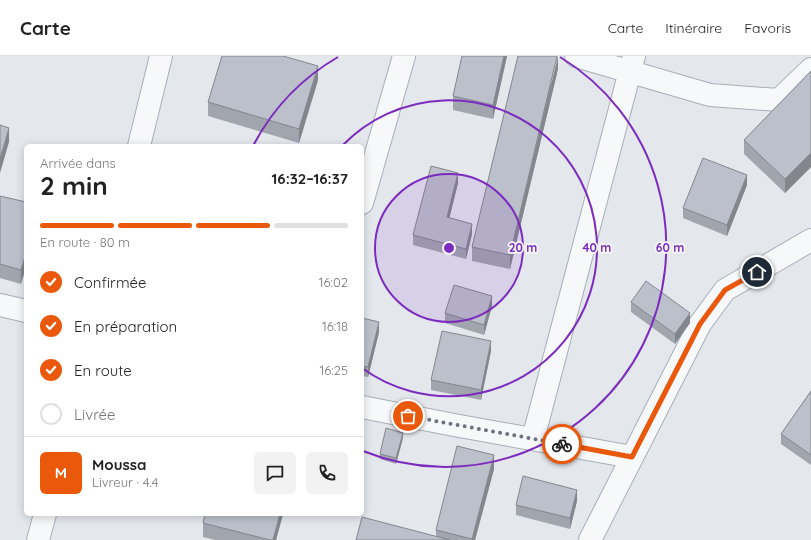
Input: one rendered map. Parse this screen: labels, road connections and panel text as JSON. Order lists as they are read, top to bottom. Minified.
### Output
{"page":{"header":"Carte","nav":["Carte","Itinéraire","Favoris"],"heading":["2 min","Arrivée dans","16:32–16:37"],"panel":["Moussa","Livreur · 4.4"],"bar":"En route · 80 m","list":[["Confirmée","16:02"],["En préparation","16:18"],["En route","16:25"],"Livrée"],"round":"M"},"rings":["20 m","40 m","60 m"]}
